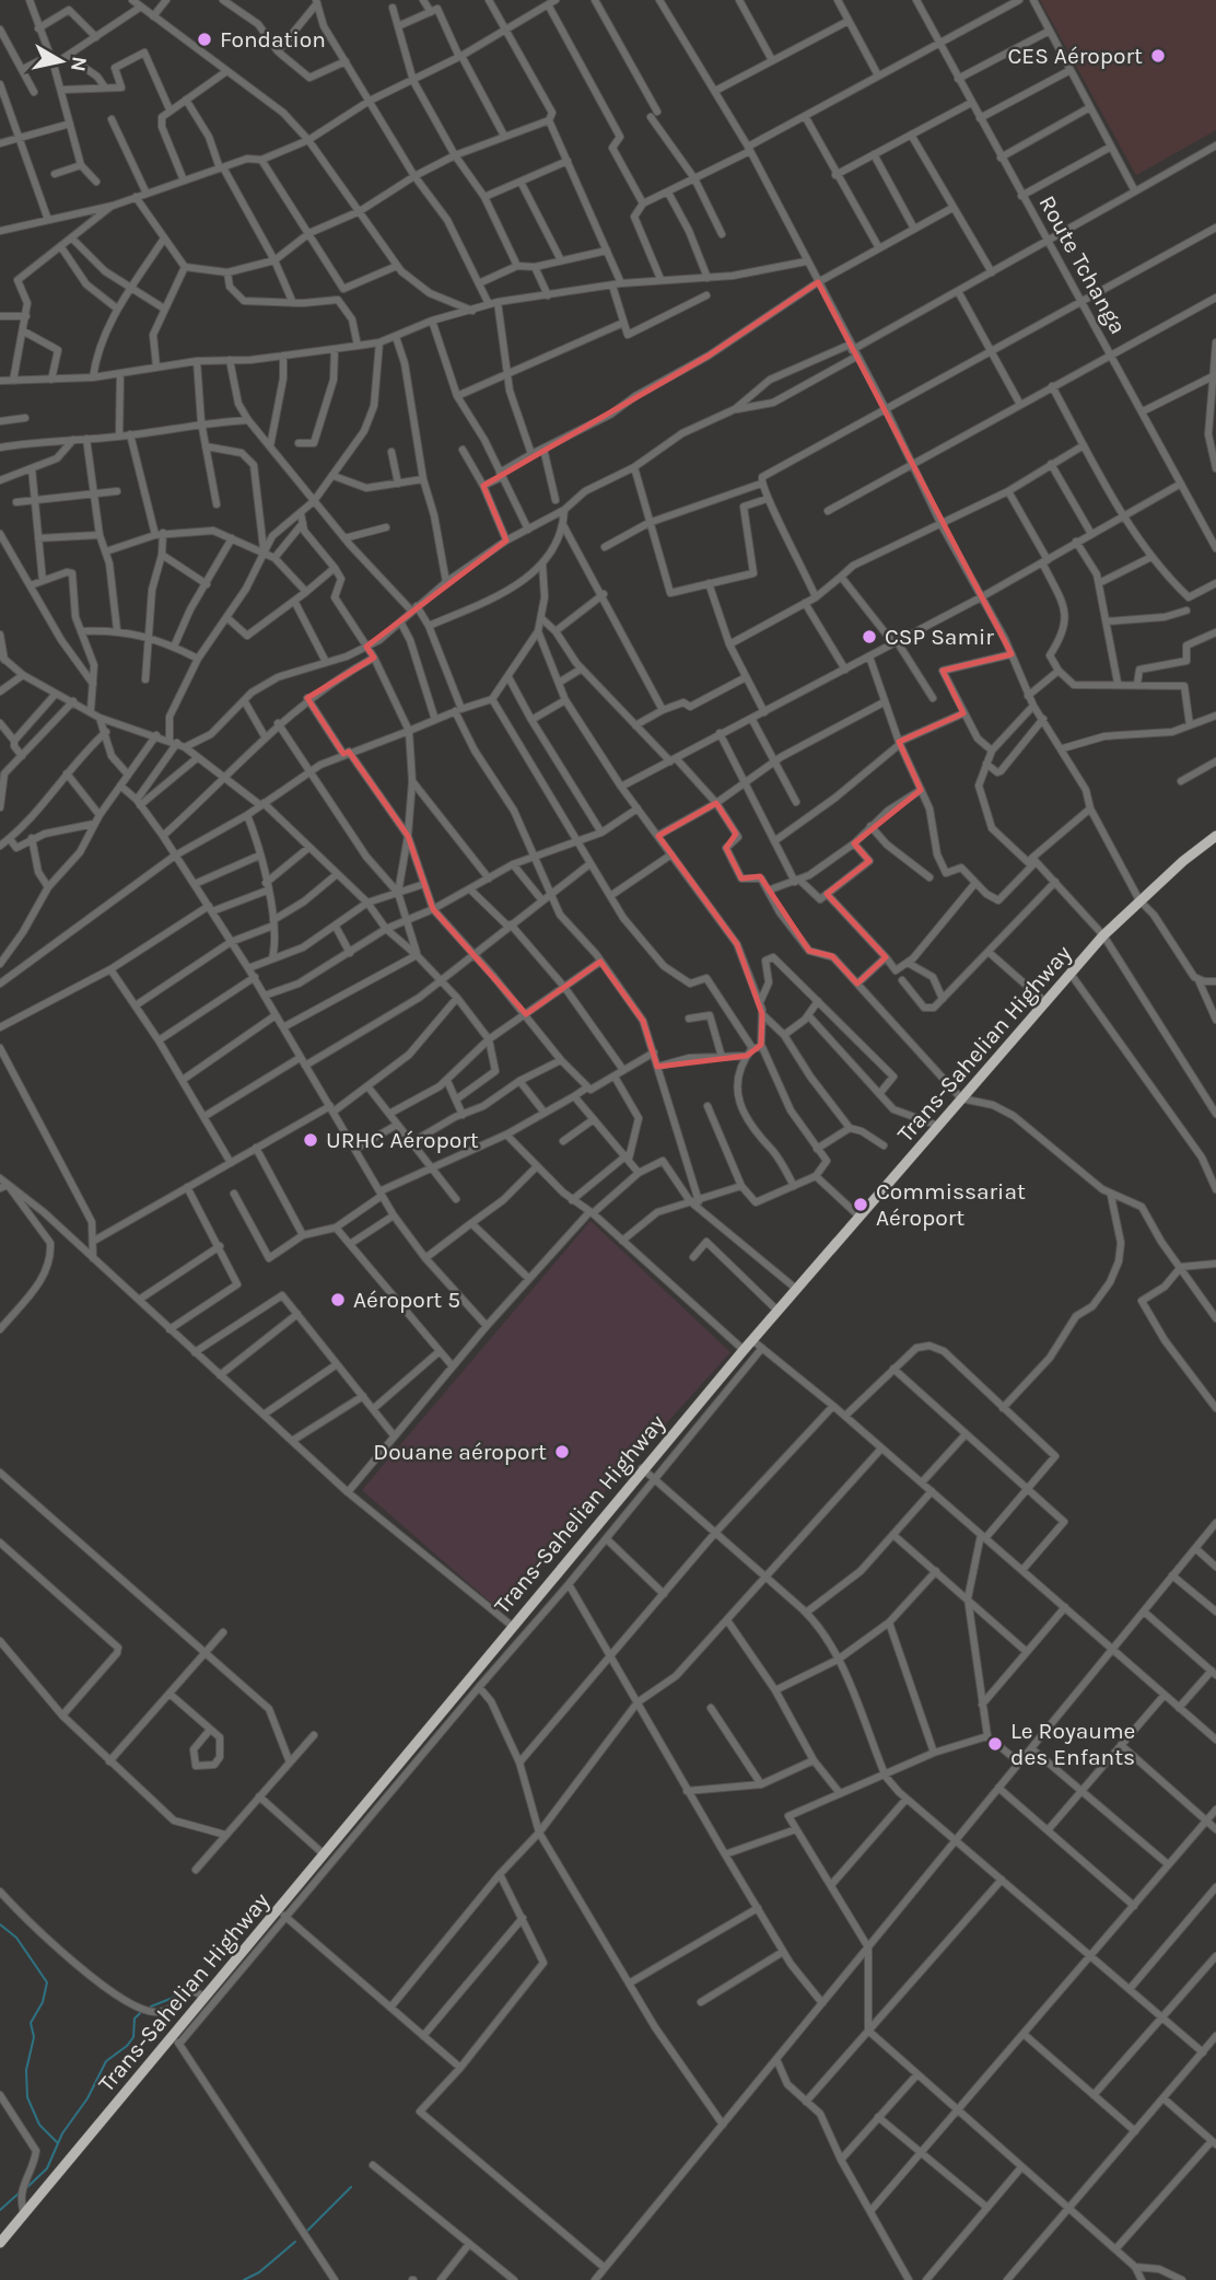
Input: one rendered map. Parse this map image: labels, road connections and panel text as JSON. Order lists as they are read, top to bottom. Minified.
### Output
{"streets":{"highway":["Trans-Sahelian Highway"],"street":["Route Tchanga"]},"places":["Fondation","CES Aéroport","CSP Samir","URHC Aéroport","Commissariat Aéroport","Aéroport 5","Douane aéroport","Le Royaume des Enfants"],"north":"right"}
